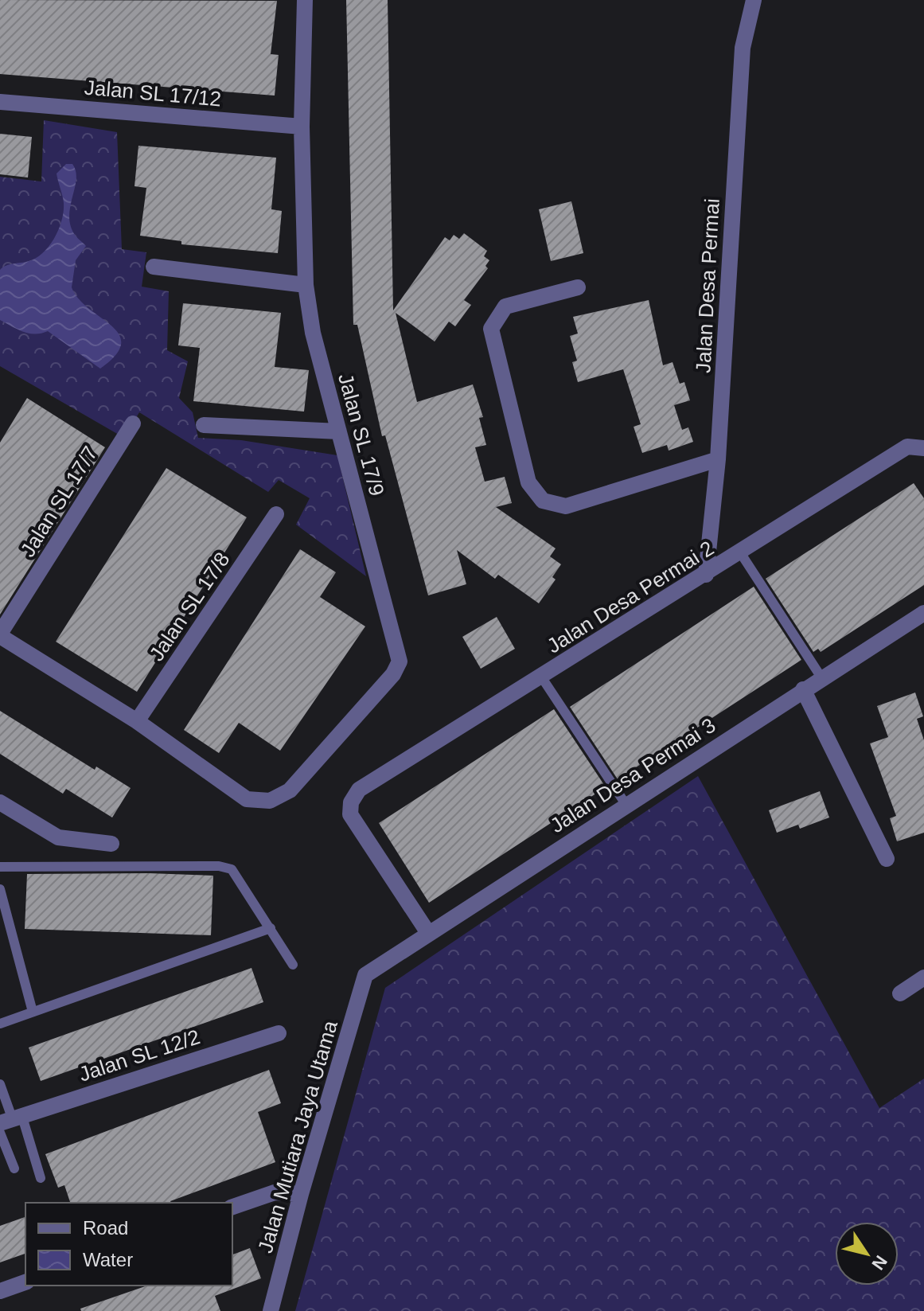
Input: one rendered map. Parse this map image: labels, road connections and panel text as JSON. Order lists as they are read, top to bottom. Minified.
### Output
{"streets":{"street":["Jalan SL 17/12","Jalan Desa Permai","Jalan SL 17/9","Jalan SL 17/7","Jalan Desa Permai 2","Jalan SL 17/8","Jalan Desa Permai 3","Jalan SL 12/2","Jalan Mutiara Jaya Utama"]},"crossings":[["Jalan SL 17/12","Jalan SL 17/9"],["Jalan Desa Permai","Jalan Desa Permai 2"],["Jalan SL 17/9","Jalan SL 17/8"],["Jalan Desa Permai 2","Jalan Desa Permai 3"],["Jalan Desa Permai 3","Jalan Mutiara Jaya Utama"]],"legend":["Road","Water"],"north":"bottom right"}
